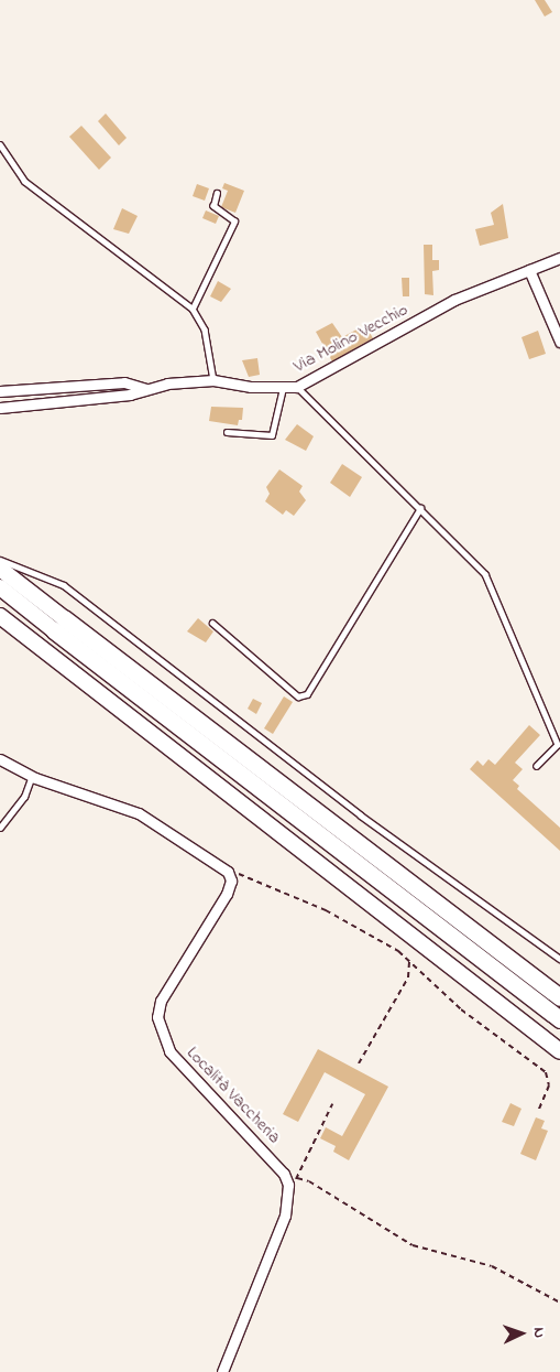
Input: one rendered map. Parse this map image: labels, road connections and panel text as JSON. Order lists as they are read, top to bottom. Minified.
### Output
{"streets":{"street":["Via Molino Vecchio","Località Vaccheria"]},"north":"right"}
